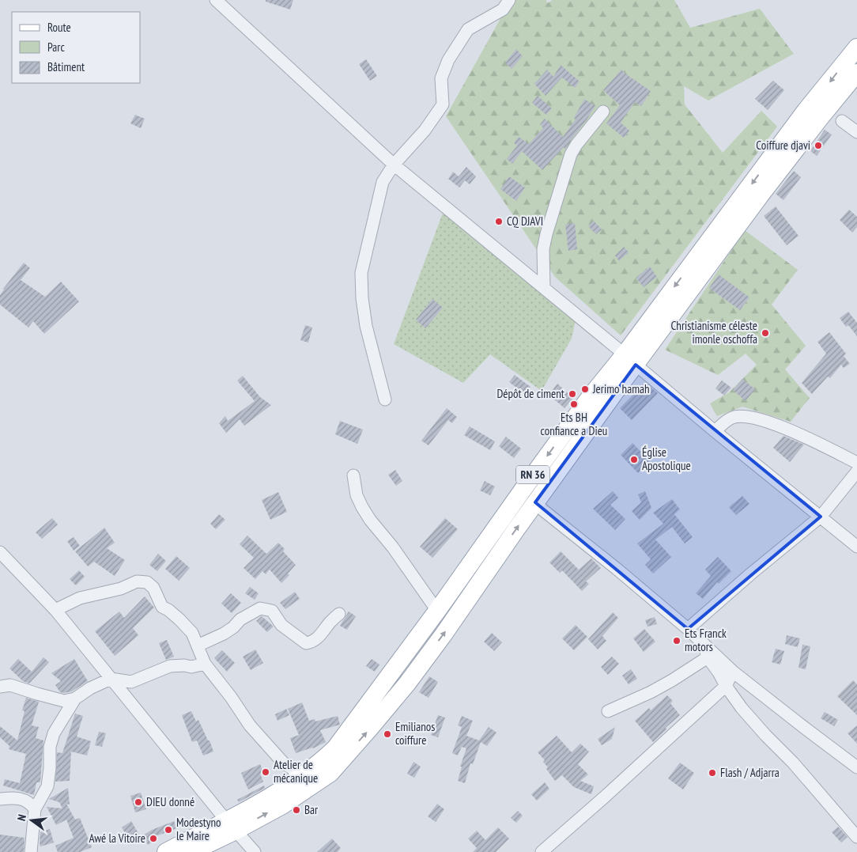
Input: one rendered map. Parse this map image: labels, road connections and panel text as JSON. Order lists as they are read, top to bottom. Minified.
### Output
{"streets":{"main road":["RN 36"]},"places":["Coiffure djavi","CQ DJAVI","Christianisme céleste imonle oschoffa","Jerimo hamah","Dépôt de ciment","Ets BH confiance a Dieu","Église Apostolique","Ets Franck motors","Emilianos coiffure","Atelier de mécanique","Flash / Adjarra","DIEU donné","Bar","Modestyno le Maire","Awé la Vitoire"],"legend":["Route","Parc","Bâtiment"],"north":"left"}
